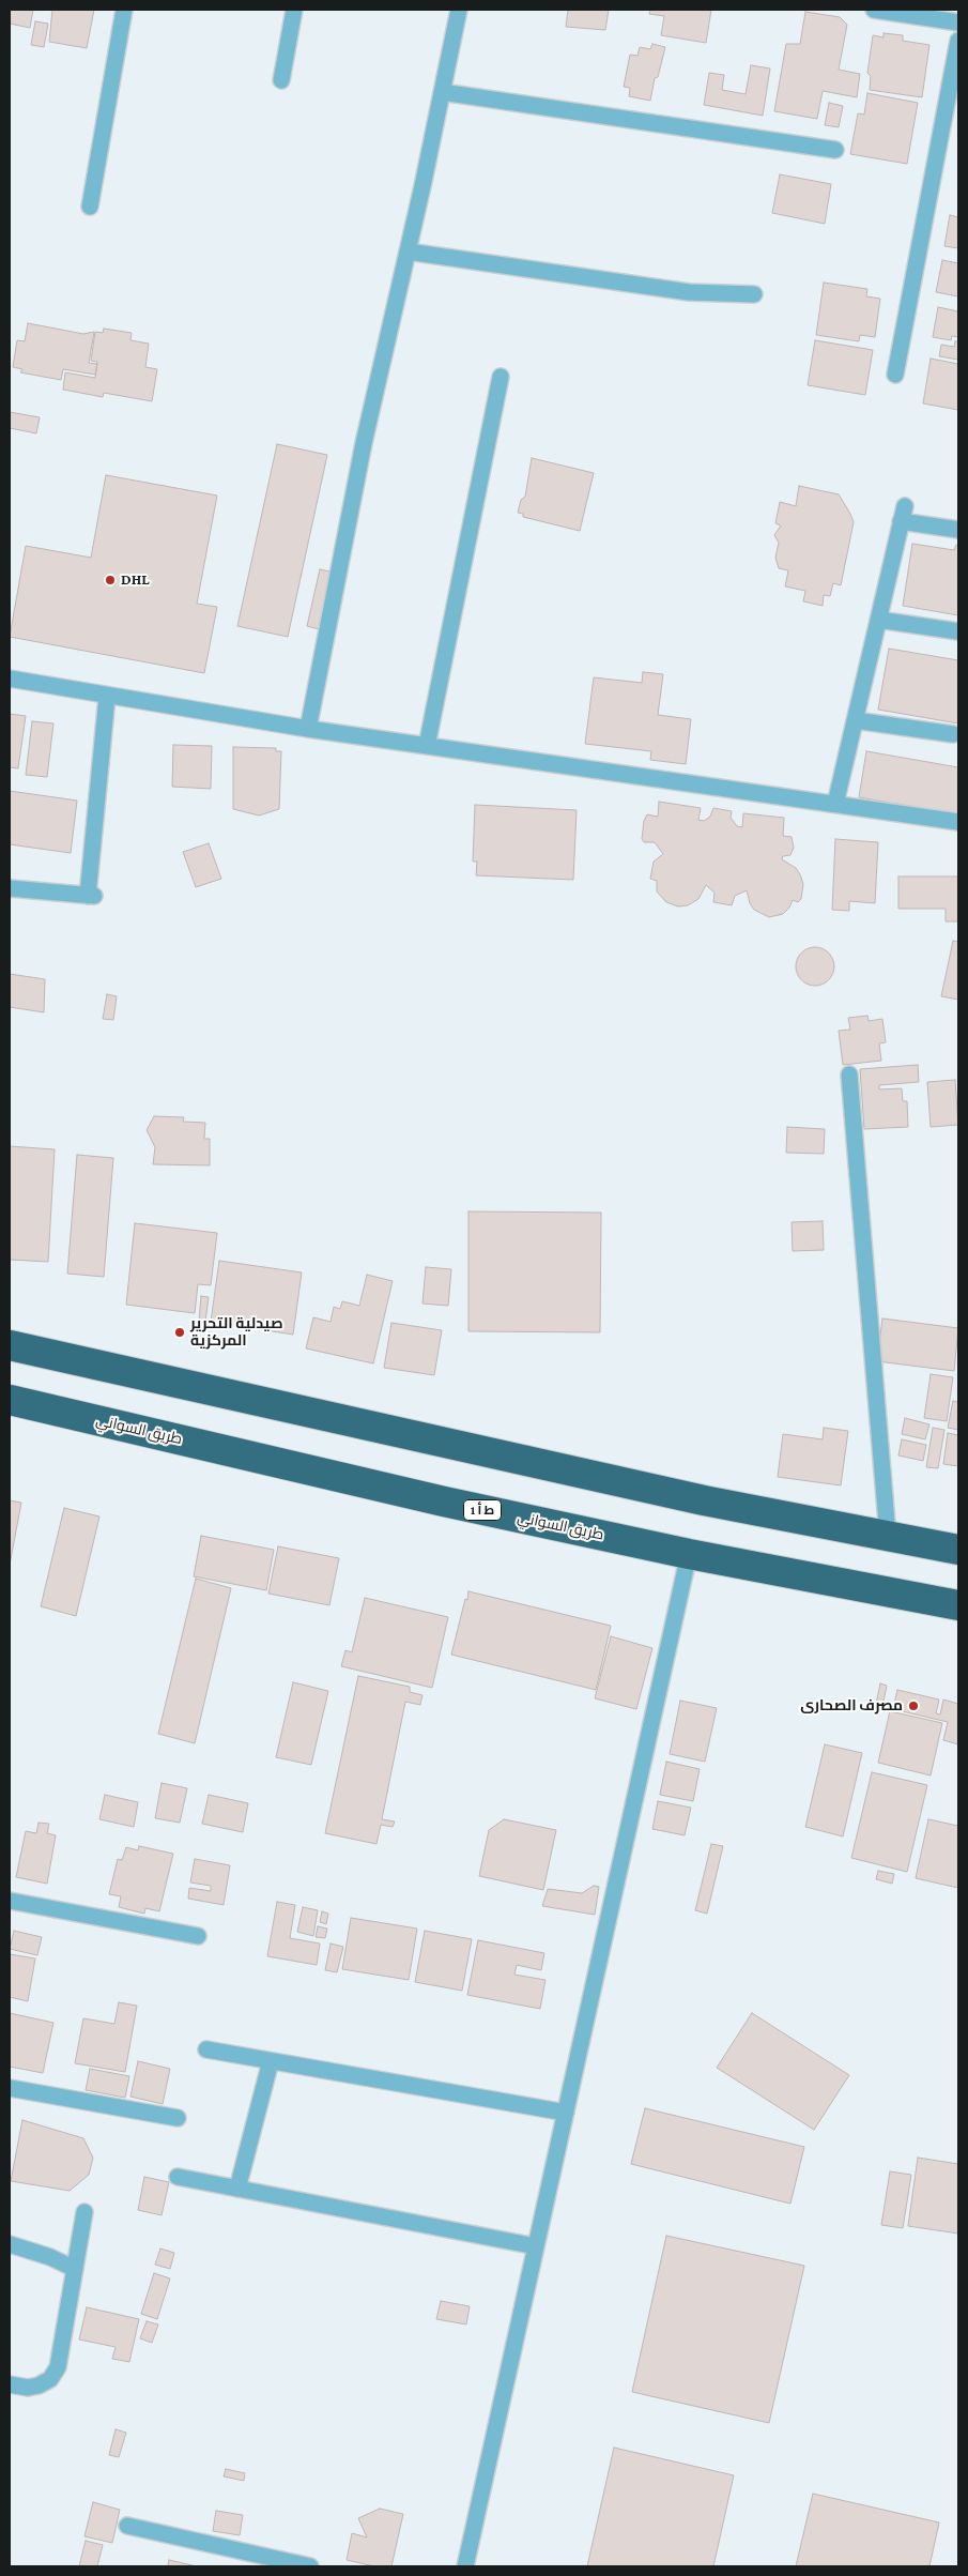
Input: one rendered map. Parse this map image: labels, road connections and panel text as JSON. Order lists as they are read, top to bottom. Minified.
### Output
{"streets":{"highway":["طريق السواني","ط أ 1"]},"places":["DHL","صيدلية التحرير المركزية","مصرف الصحارى"]}
